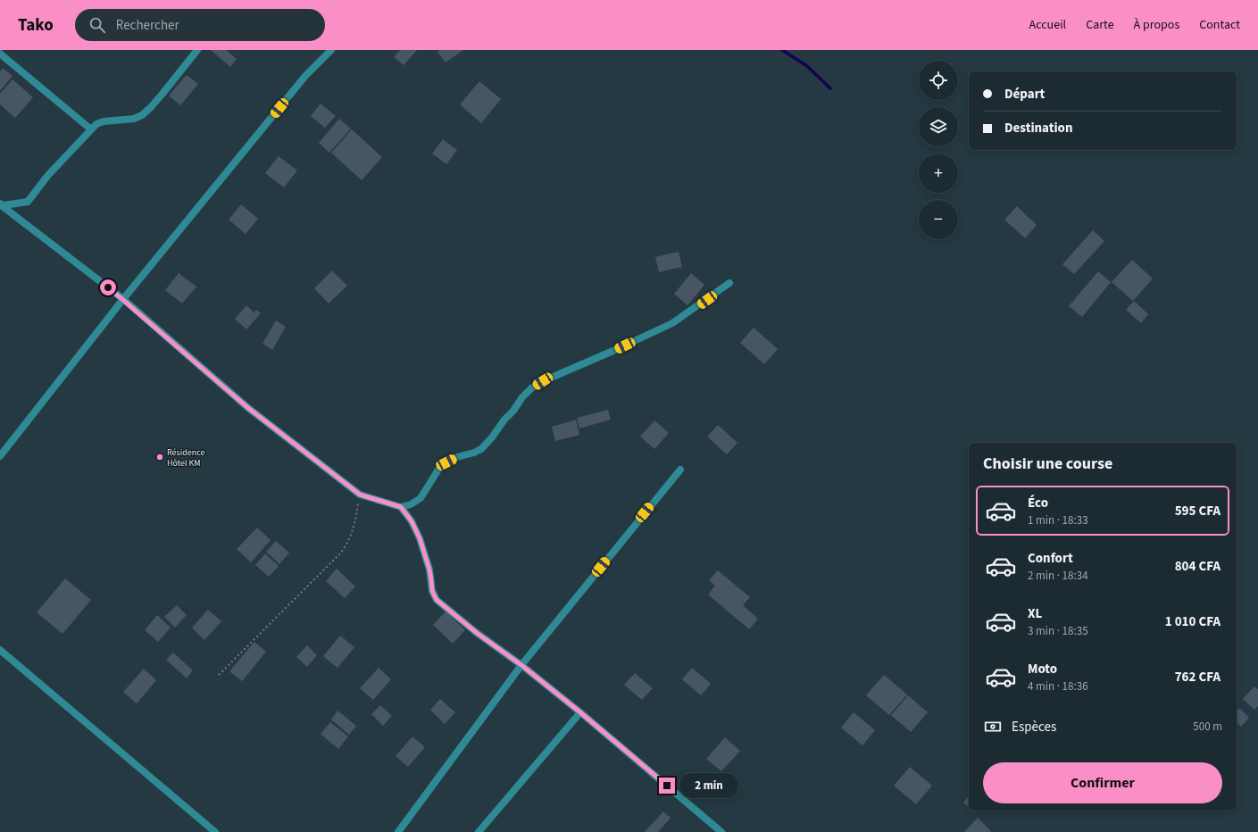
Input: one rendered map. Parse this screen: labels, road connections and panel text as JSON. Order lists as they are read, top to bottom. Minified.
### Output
{"places":["Résidence Hôtel KM"],"page":{"header":"Tako","search":"Rechercher","nav":["Accueil","Carte","À propos","Contact"],"map_buttons":["+","−"],"banner":["Départ","Destination"],"heading":"Choisir une course","list":[{"name":"Éco","note":"1 min · 18:33","value":"595 CFA"},{"name":"Confort","note":"2 min · 18:34","value":"804 CFA"},{"name":"XL","note":"3 min · 18:35","value":"1 010 CFA"},{"name":"Moto","note":"4 min · 18:36","value":"762 CFA"}],"pay":["Espèces","500 m"],"buttons":"Confirmer","bubble":"2 min"}}
